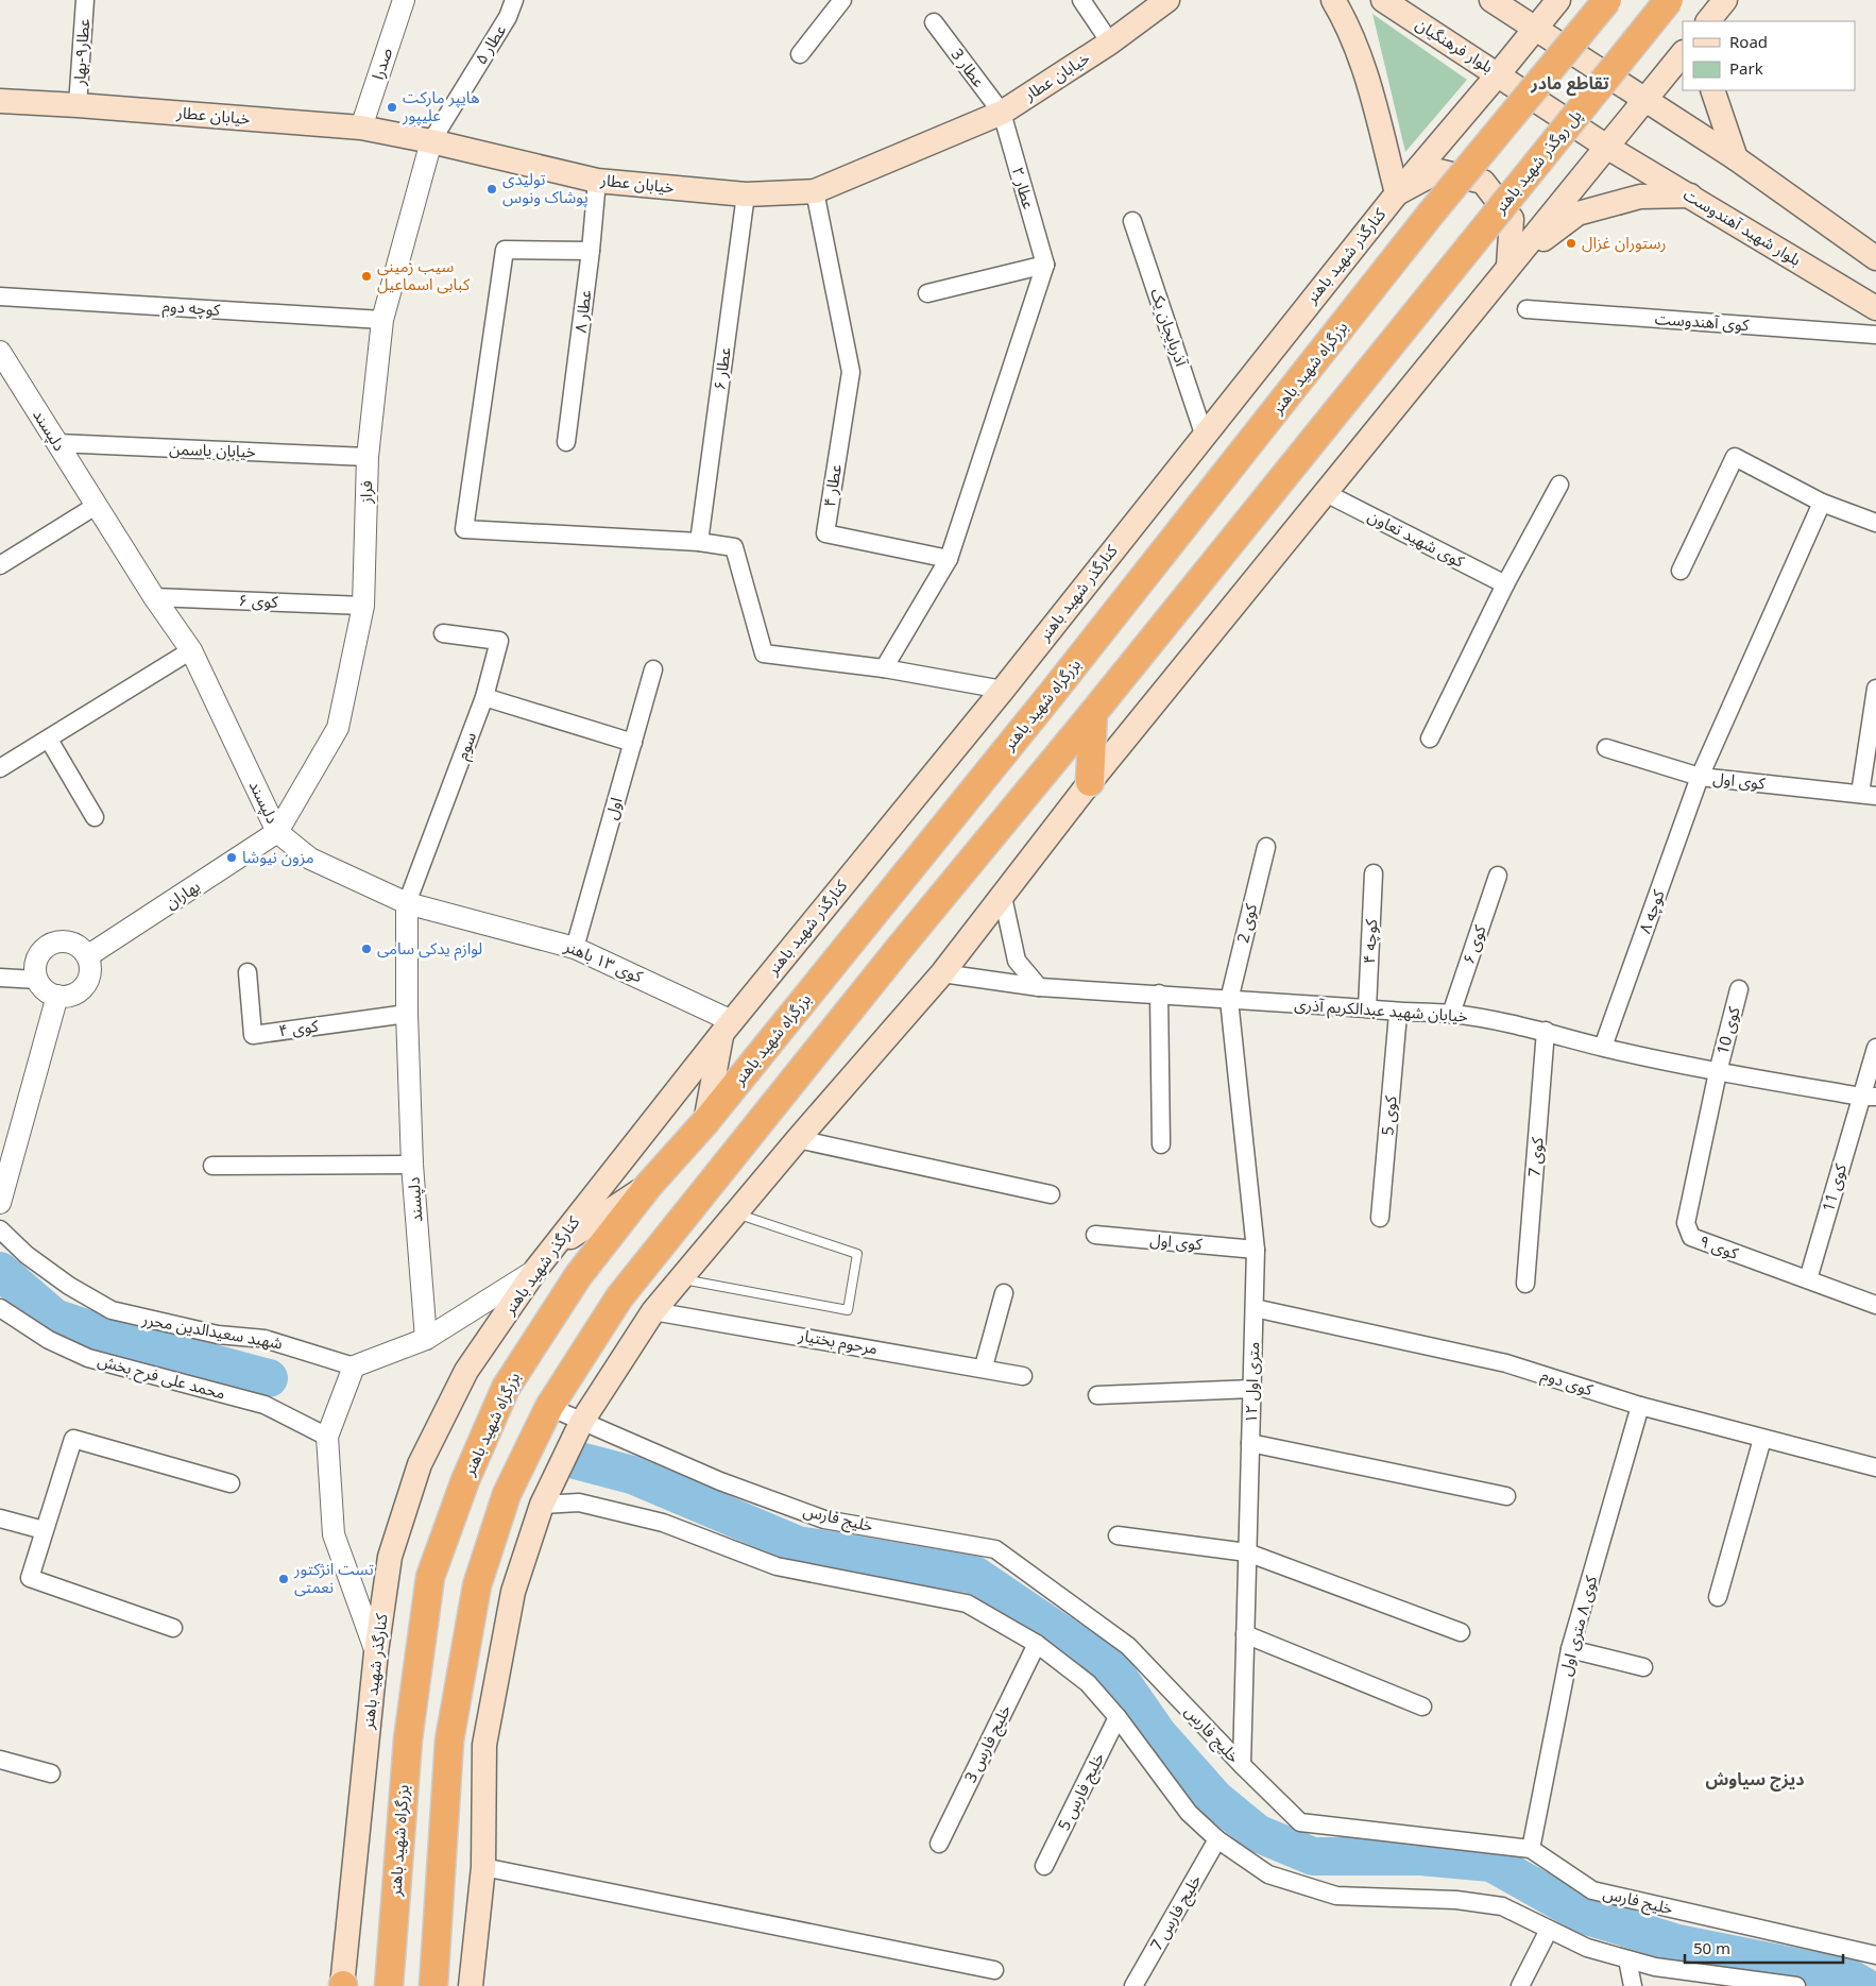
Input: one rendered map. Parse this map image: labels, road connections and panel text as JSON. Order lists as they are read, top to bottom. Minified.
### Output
{"streets":{"highway":["پل روگذر شهید باهنر","بزرگراه شهید باهنر"],"main road":["بلوار فرهنگیان","خیابان عطار","بلوار شهید آهندوست","کنارگذر شهید باهنر"],"street":["عطار ۵","عطار۹-بهار","صدرا","عطار 3","عطار ۲","کوچه دوم","عطار ۸","کوی آهندوست","آذربایجان یک","عطار ۶","دلپسند","خیابان یاسمن","عطار ۴","فراز","کوی شهید تعاون","کوی ۶","سوم","کوی اول","اول","بهاران","کوچه ۸","کوی 2","کوچه ۴","کوی ۱۳ باهنر","خیابان شهید عبدالکریم آذری","کوی ۴","کوی 10","کوی 5","کوی 7","کوی 11","کوی ۹","شهید سعیدالدین محرر","مرحوم بختیار","محمد علی فرح بخش","۱۲ متری اول","کوی دوم","خلیج فارس","کوی ۸ متری اول","خلیج فارس 3","خلیج فارس 5","خلیج فارس 7"]},"crossings":[["عطار ۵","خیابان عطار"],["عطار ۵","فراز"],["بلوار فرهنگیان","بلوار شهید آهندوست"],["بلوار فرهنگیان","کنارگذر شهید باهنر"],["عطار۹-بهار","خیابان عطار"],["صدرا","خیابان عطار"],["عطار 3","خیابان عطار"],["عطار 3","عطار ۲"],["خیابان عطار","عطار ۲"],["خیابان عطار","عطار ۸"],["خیابان عطار","عطار ۶"],["خیابان عطار","عطار ۴"],["خیابان عطار","فراز"],["کنارگذر شهید باهنر","آذربایجان یک"],["کنارگذر شهید باهنر","کوی ۱۳ باهنر"],["کوچه دوم","فراز"],["دلپسند","خیابان یاسمن"],["دلپسند","فراز"],["دلپسند","کوی ۶"],["دلپسند","سوم"],["دلپسند","بهاران"],["دلپسند","کوی ۱۳ باهنر"],["دلپسند","کوی ۴"],["خیابان یاسمن","فراز"],["فراز","کوی ۶"],["فراز","بهاران"],["کوی ۶","خیابان شهید عبدالکریم آذری"],["سوم","کوی ۱۳ باهنر"],["کوی اول","کوچه ۸"],["کوی اول","۱۲ متری اول"],["اول","کوی ۱۳ باهنر"],["کوچه ۸","خیابان شهید عبدالکریم آذری"],["کوی 2","خیابان شهید عبدالکریم آذری"],["کوی 2","۱۲ متری اول"],["کوچه ۴","خیابان شهید عبدالکریم آذری"],["خیابان شهید عبدالکریم آذری","کوی 10"],["خیابان شهید عبدالکریم آذری","کوی 5"],["خیابان شهید عبدالکریم آذری","کوی 7"],["خیابان شهید عبدالکریم آذری","کوی 11"],["خیابان شهید عبدالکریم آذری","کوی ۹"],["خیابان شهید عبدالکریم آذری","۱۲ متری اول"],["کوی 10","کوی ۹"],["کوی 11","کوی ۹"],["۱۲ متری اول","کوی دوم"],["۱۲ متری اول","خلیج فارس"],["کوی دوم","کوی ۸ متری اول"],["خلیج فارس","کوی ۸ متری اول"]],"districts":["تقاطع مادر","دیزج سیاوش"],"places":["هایپر مارکت علیپور","تولیدی پوشاک ونوس","رستوران غزال","سیب زمینی کبابی اسماعیل","مزون نیوشا","لوازم یدکی سامی","تست انژکتور نعمتی"],"legend":["Road","Park"],"scale_bar":"50 m"}
